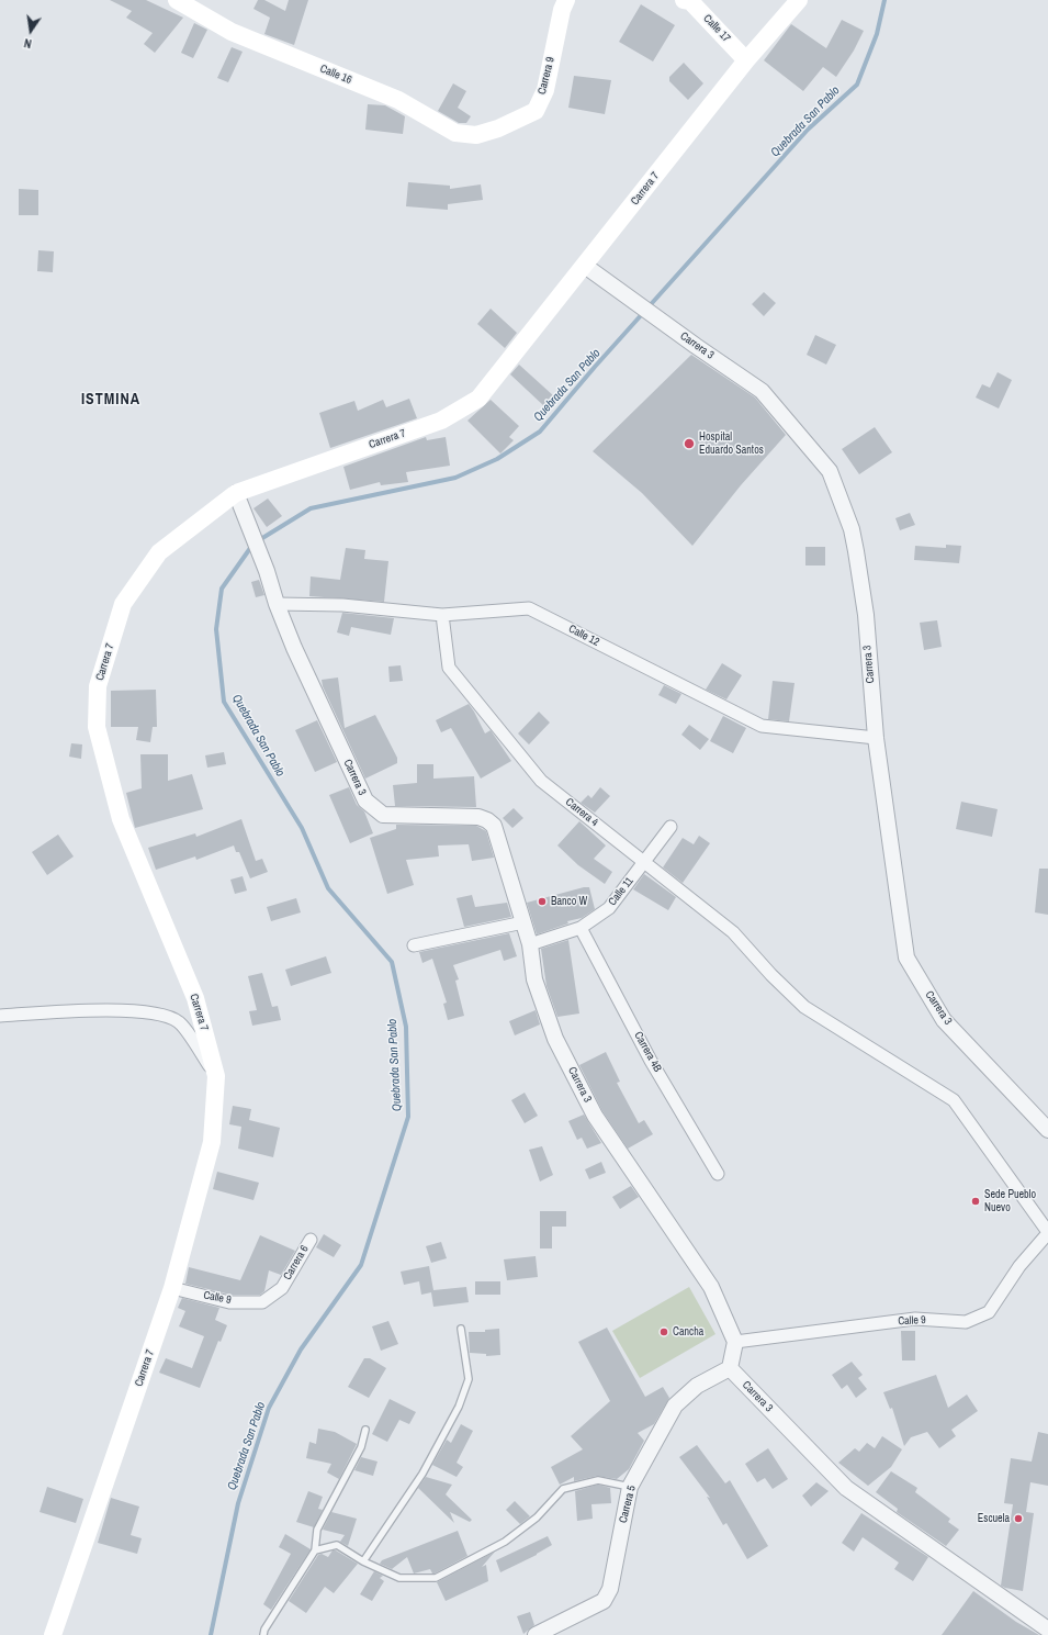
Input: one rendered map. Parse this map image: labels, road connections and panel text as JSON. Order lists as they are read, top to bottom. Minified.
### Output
{"streets":{"main road":["Calle 17","Calle 16","Carrera 9","Carrera 7"],"street":["Carrera 3","Calle 12","Carrera 4","Calle 11","Carrera 4B","Carrera 6","Calle 9","Carrera 5"]},"crossings":[["Calle 17","Carrera 7"],["Calle 16","Carrera 9"],["Carrera 7","Carrera 3"],["Carrera 7","Calle 9"],["Carrera 3","Calle 12"],["Carrera 3","Calle 11"],["Carrera 3","Calle 9"],["Carrera 3","Carrera 5"],["Calle 12","Carrera 4"],["Carrera 4","Calle 11"],["Carrera 4","Calle 9"],["Calle 11","Carrera 4B"],["Carrera 6","Calle 9"]],"districts":["ISTMINA"],"water":["Quebrada San Pablo"],"places":["Hospital Eduardo Santos","Banco W","Sede Pueblo Nuevo","Cancha","Escuela"],"north":"bottom"}
